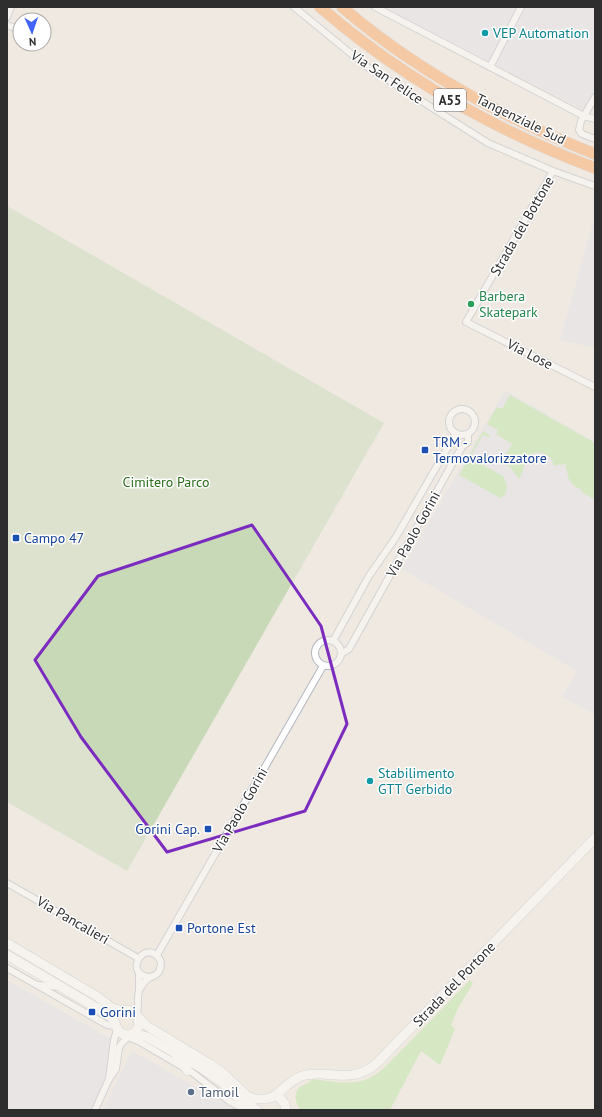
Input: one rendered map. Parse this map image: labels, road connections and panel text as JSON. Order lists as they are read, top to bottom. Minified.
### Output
{"streets":{"highway":["A55","Tangenziale Sud"],"street":["Via San Felice","Strada del Bottone","Via Lose","Via Paolo Gorini","Via Pancalieri","Strada del Portone"]},"crossings":[["Via San Felice","Strada del Bottone"],["Strada del Bottone","Via Lose"],["Via Paolo Gorini","Via Pancalieri"]],"parks":["Cimitero Parco"],"places":{"other":["VEP Automation","Barbera Skatepark","Stabilimento GTT Gerbido","Tamoil"],"transit":["TRM - Termovalorizzatore","Campo 47","Gorini Cap.","Portone Est","Gorini"]},"north":"bottom"}
